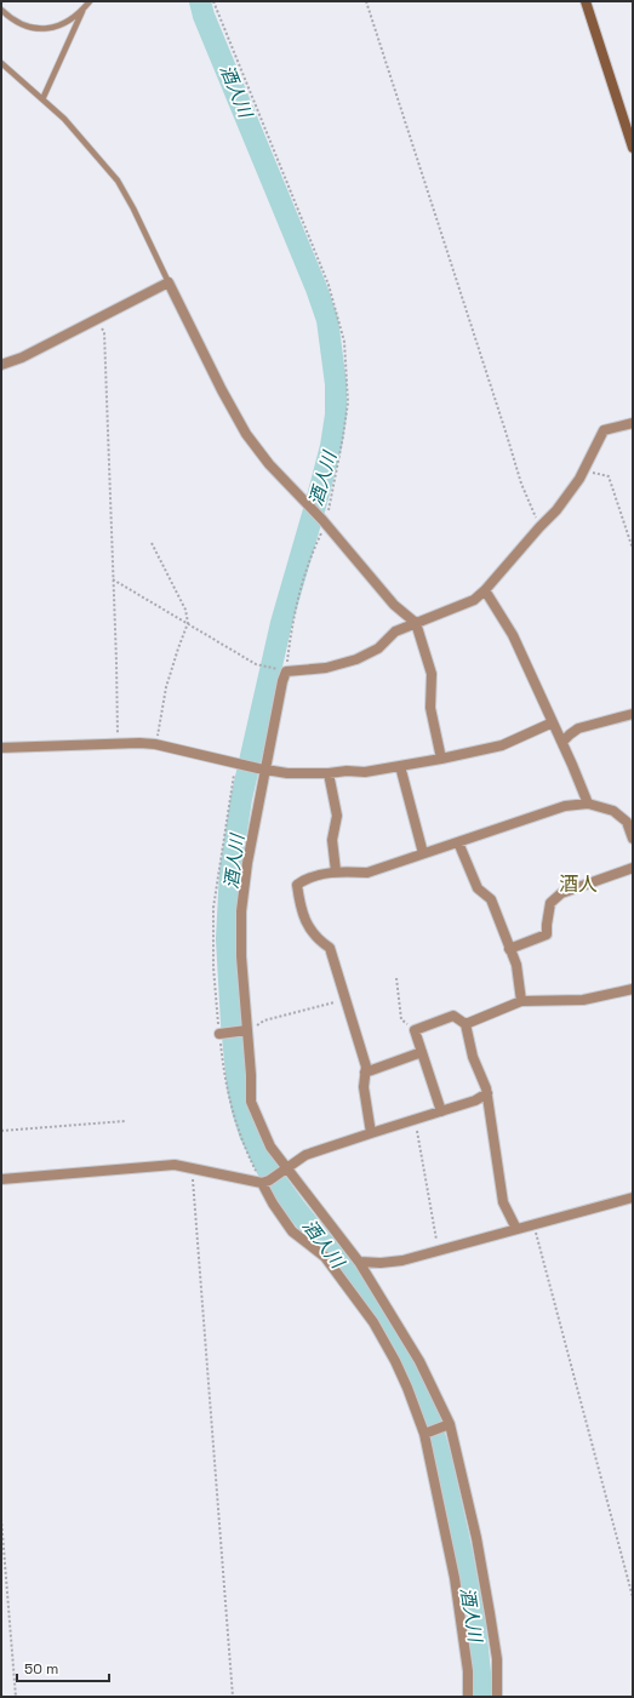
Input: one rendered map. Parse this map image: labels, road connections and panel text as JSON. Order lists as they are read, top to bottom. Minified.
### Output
{"districts":["酒人"],"water":["酒人川"],"scale_bar":"50 m"}
